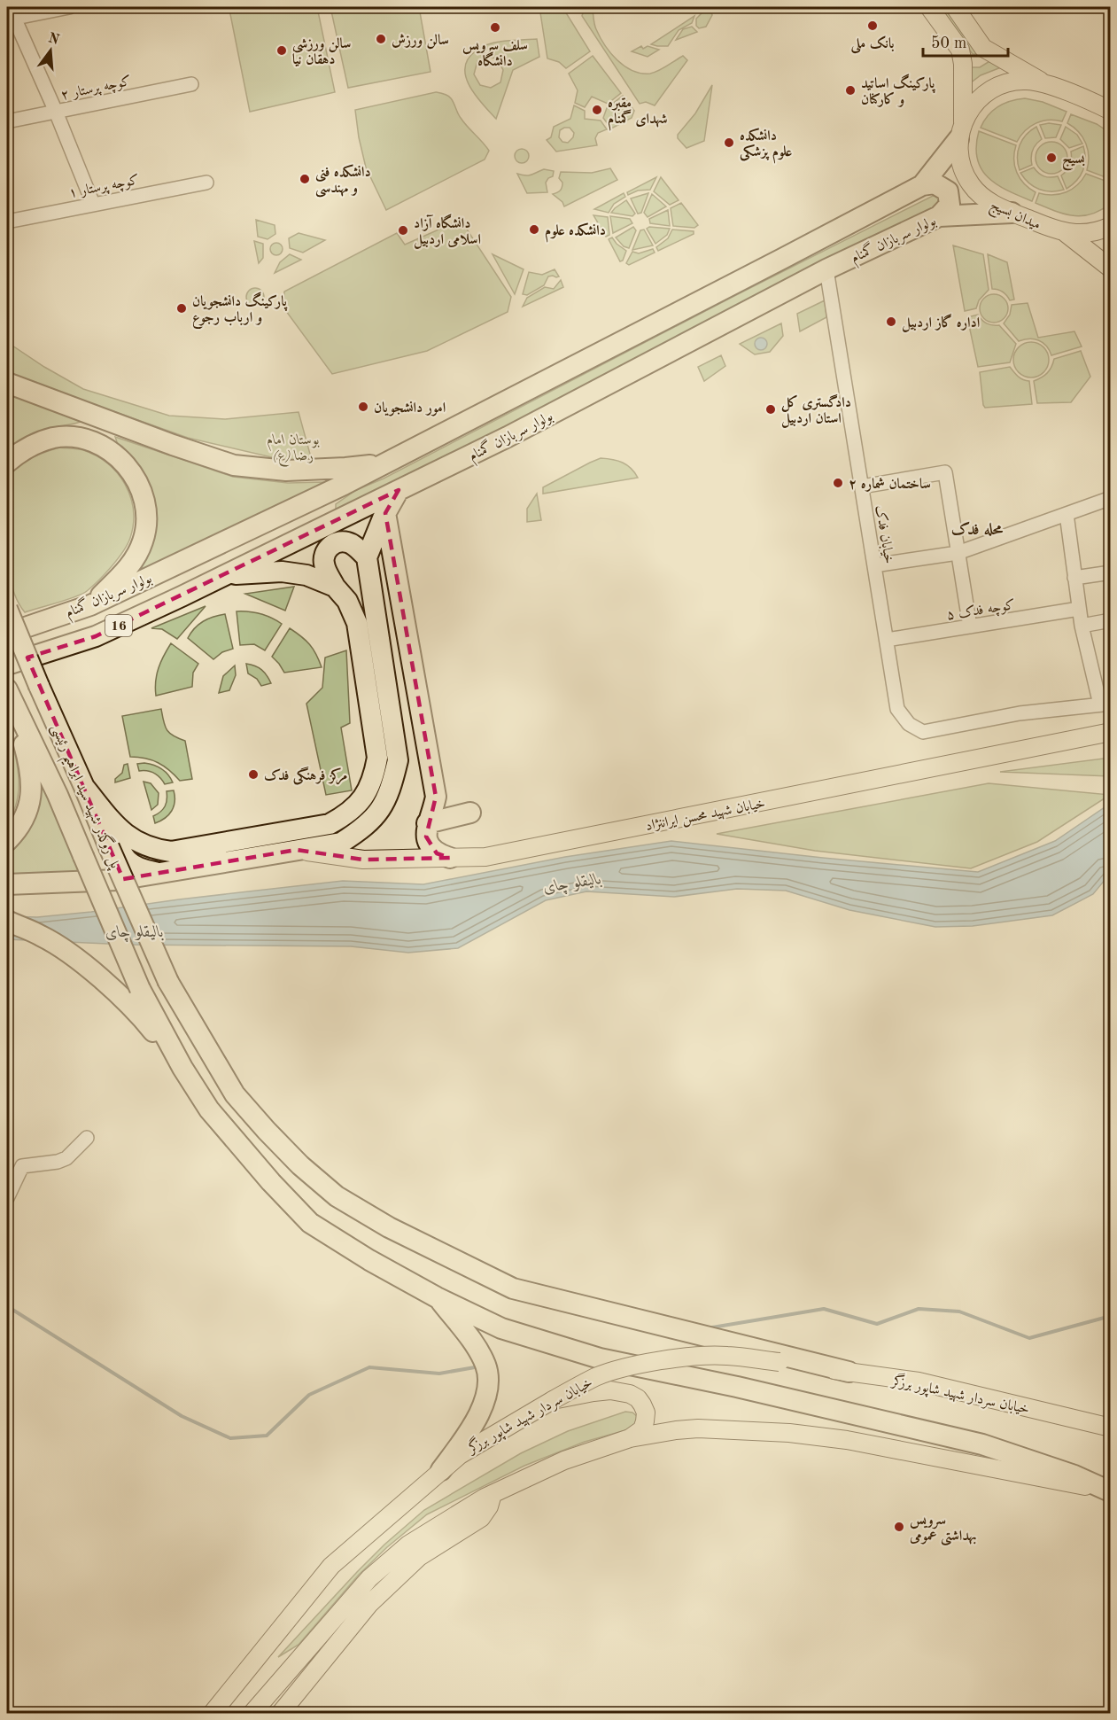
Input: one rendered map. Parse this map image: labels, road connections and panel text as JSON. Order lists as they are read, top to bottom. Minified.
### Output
{"streets":{"highway":["بولوار سربازان گمنام","16","پل روگذر شهید سید ابراهیم رئیسی"],"main road":["میدان بسیج","خیابان شهید محسن ایراننژاد","خیابان سردار شهید شاپور برزگر"],"street":["کوچه پرستار ۲","کوچه پرستار ۱","خیابان فدک","کوچه فدک ۵"]},"crossings":[["میدان بسیج","بولوار سربازان گمنام"],["بولوار سربازان گمنام","خیابان فدک"],["خیابان فدک","کوچه فدک ۵"],["پل روگذر شهید سید ابراهیم رئیسی","خیابان سردار شهید شاپور برزگر"]],"districts":["محله فدک"],"water":["بالیقلو چای"],"parks":["بوستان امام رضا (ع)"],"places":["بانک ملی","سلف سرویس دانشگاه","سالن ورزش","سالن ورزشی دهقان نیا","پارکینگ اساتید و کارکنان","مقبره شهدای گمنام","دانشکده علوم پزشکی","بسیج","دانشکده فنی و مهندسی","دانشکده علوم","دانشگاه آزاد اسلامی اردبیل","پارکینگ دانشجویان و ارباب رجوع","اداره گاز اردبیل","امور دانشجویان","دادگستری کل استان اردبیل","ساختمان شماره ۲","مرکز فرهنگی فدک","سرویس بهداشتی عمومی"],"scale_bar":"50 m","north":"top"}
